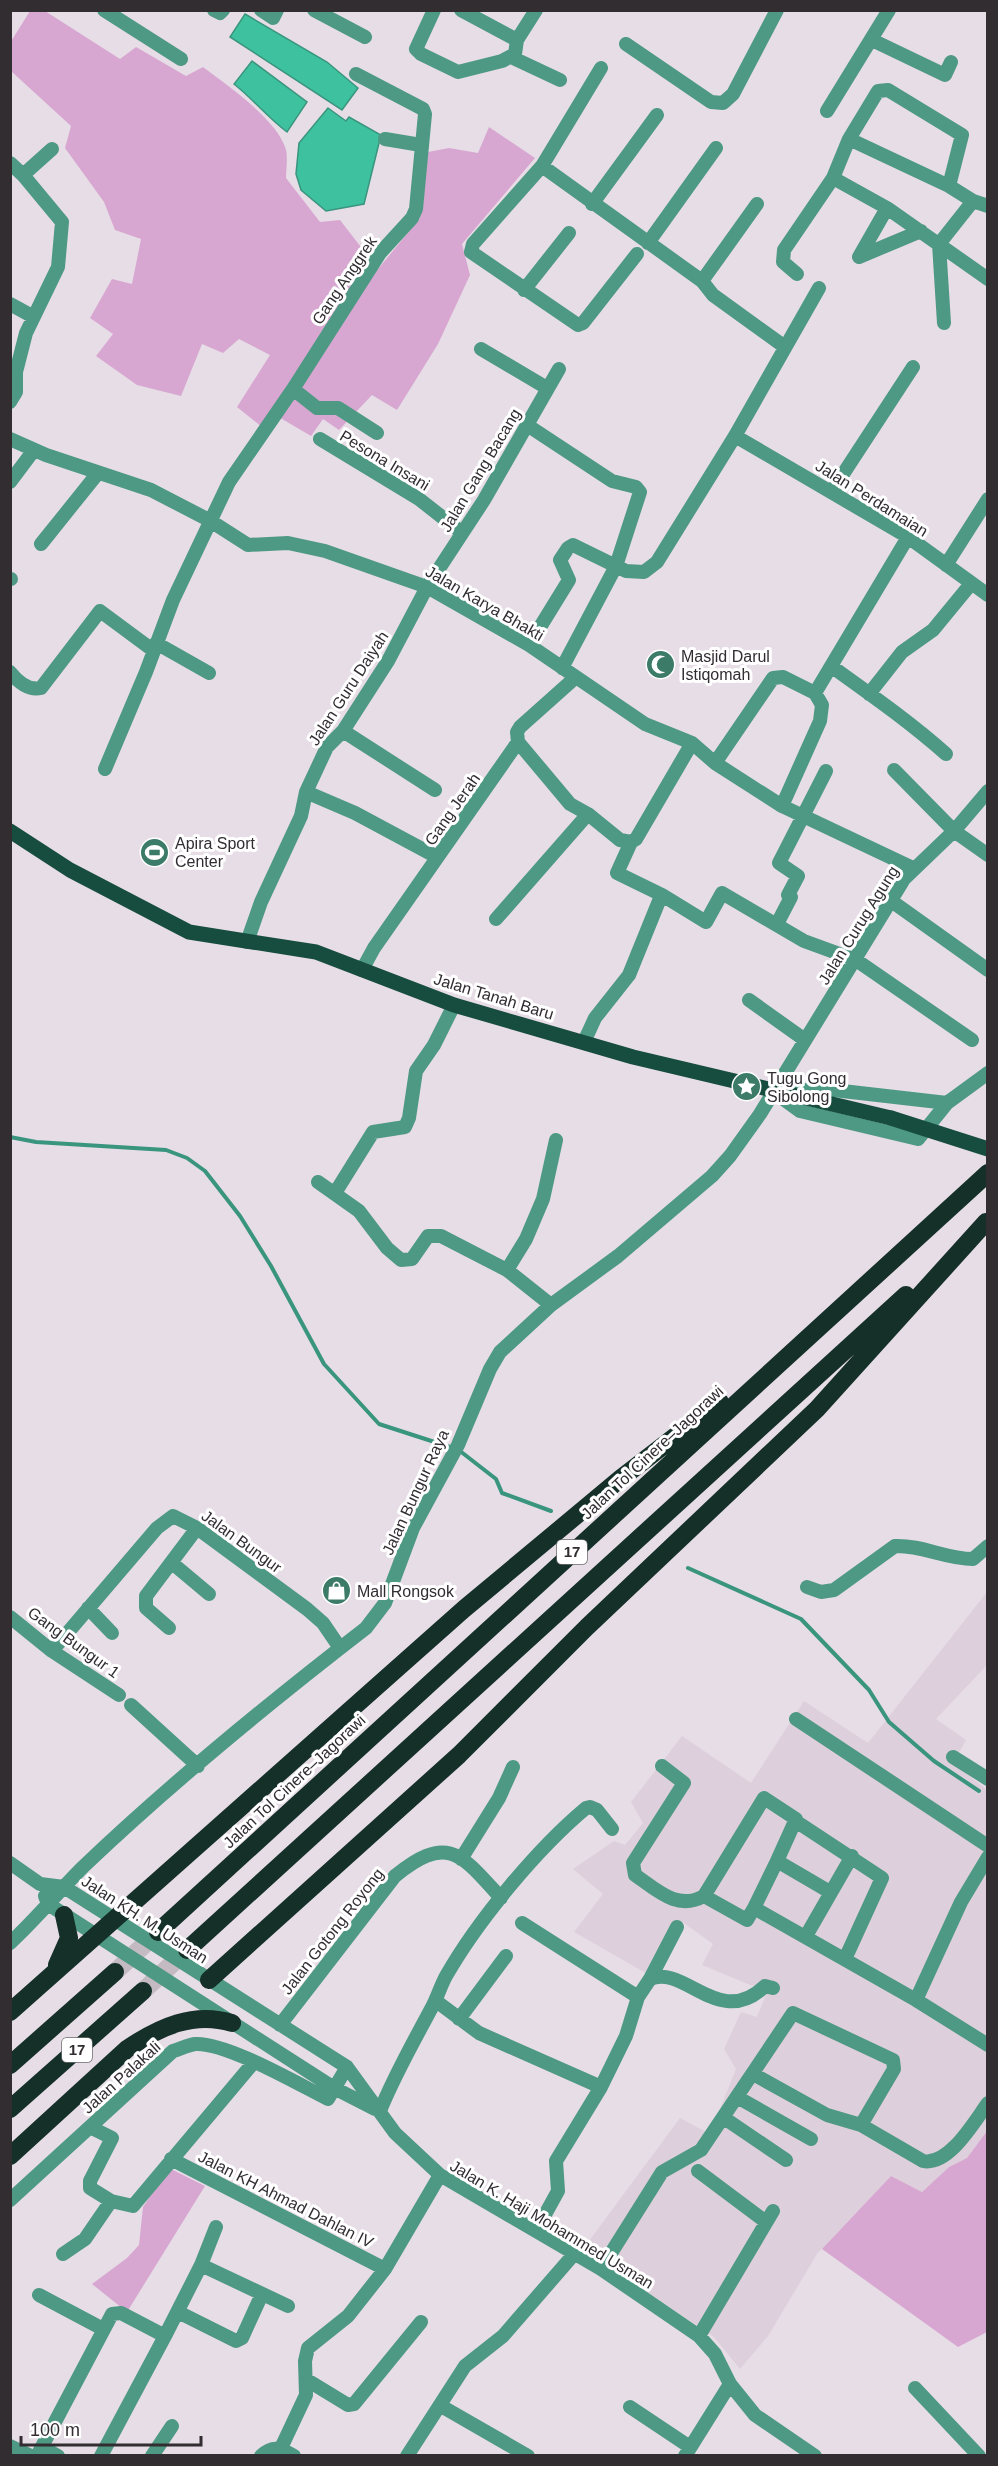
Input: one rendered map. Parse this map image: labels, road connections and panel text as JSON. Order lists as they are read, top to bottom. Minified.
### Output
{"streets":{"highway":["Jalan Tol Cinere–Jagorawi","17"],"main road":["Jalan Tanah Baru"],"street":["Gang Anggrek","Pesona Insani","Jalan Gang Bacang","Jalan Perdamaian","Jalan Karya Bhakti","Jalan Guru Daiyah","Gang Jerah","Jalan Curug Agung","Jalan Bungur Raya","Jalan Bungur","Gang Bungur 1","Jalan KH. M. Usman","Jalan Gotong Royong","Jalan Palakali","Jalan KH Ahmad Dahlan IV","Jalan K. Haji Mohammed Usman"]},"crossings":[["Gang Anggrek","Jalan Karya Bhakti"],["Pesona Insani","Jalan Gang Bacang"],["Jalan Gang Bacang","Jalan Karya Bhakti"],["Jalan Gang Bacang","Jalan Guru Daiyah"],["Jalan Karya Bhakti","Jalan Guru Daiyah"],["Jalan Karya Bhakti","Gang Jerah"],["Jalan Karya Bhakti","Jalan Curug Agung"],["Jalan Guru Daiyah","Jalan Tanah Baru"],["Gang Jerah","Jalan Tanah Baru"],["Jalan Curug Agung","Jalan Tanah Baru"],["Jalan Curug Agung","Jalan Bungur Raya"],["Jalan Tanah Baru","Jalan Bungur Raya"],["Jalan Bungur Raya","Jalan Bungur"],["Jalan Bungur Raya","Jalan KH. M. Usman"],["Jalan Bungur Raya","Jalan K. Haji Mohammed Usman"],["Jalan Bungur","Gang Bungur 1"],["Jalan KH. M. Usman","Jalan K. Haji Mohammed Usman"],["Jalan Gotong Royong","Jalan K. Haji Mohammed Usman"],["Jalan Palakali","Jalan KH Ahmad Dahlan IV"],["Jalan Palakali","Jalan K. Haji Mohammed Usman"]],"places":{"mosque":["Masjid Darul Istiqomah"],"sports":["Apira Sport Center"],"place":["Tugu Gong Sibolong"],"shop":["Mall Rongsok"]},"scale_bar":"100 m"}
